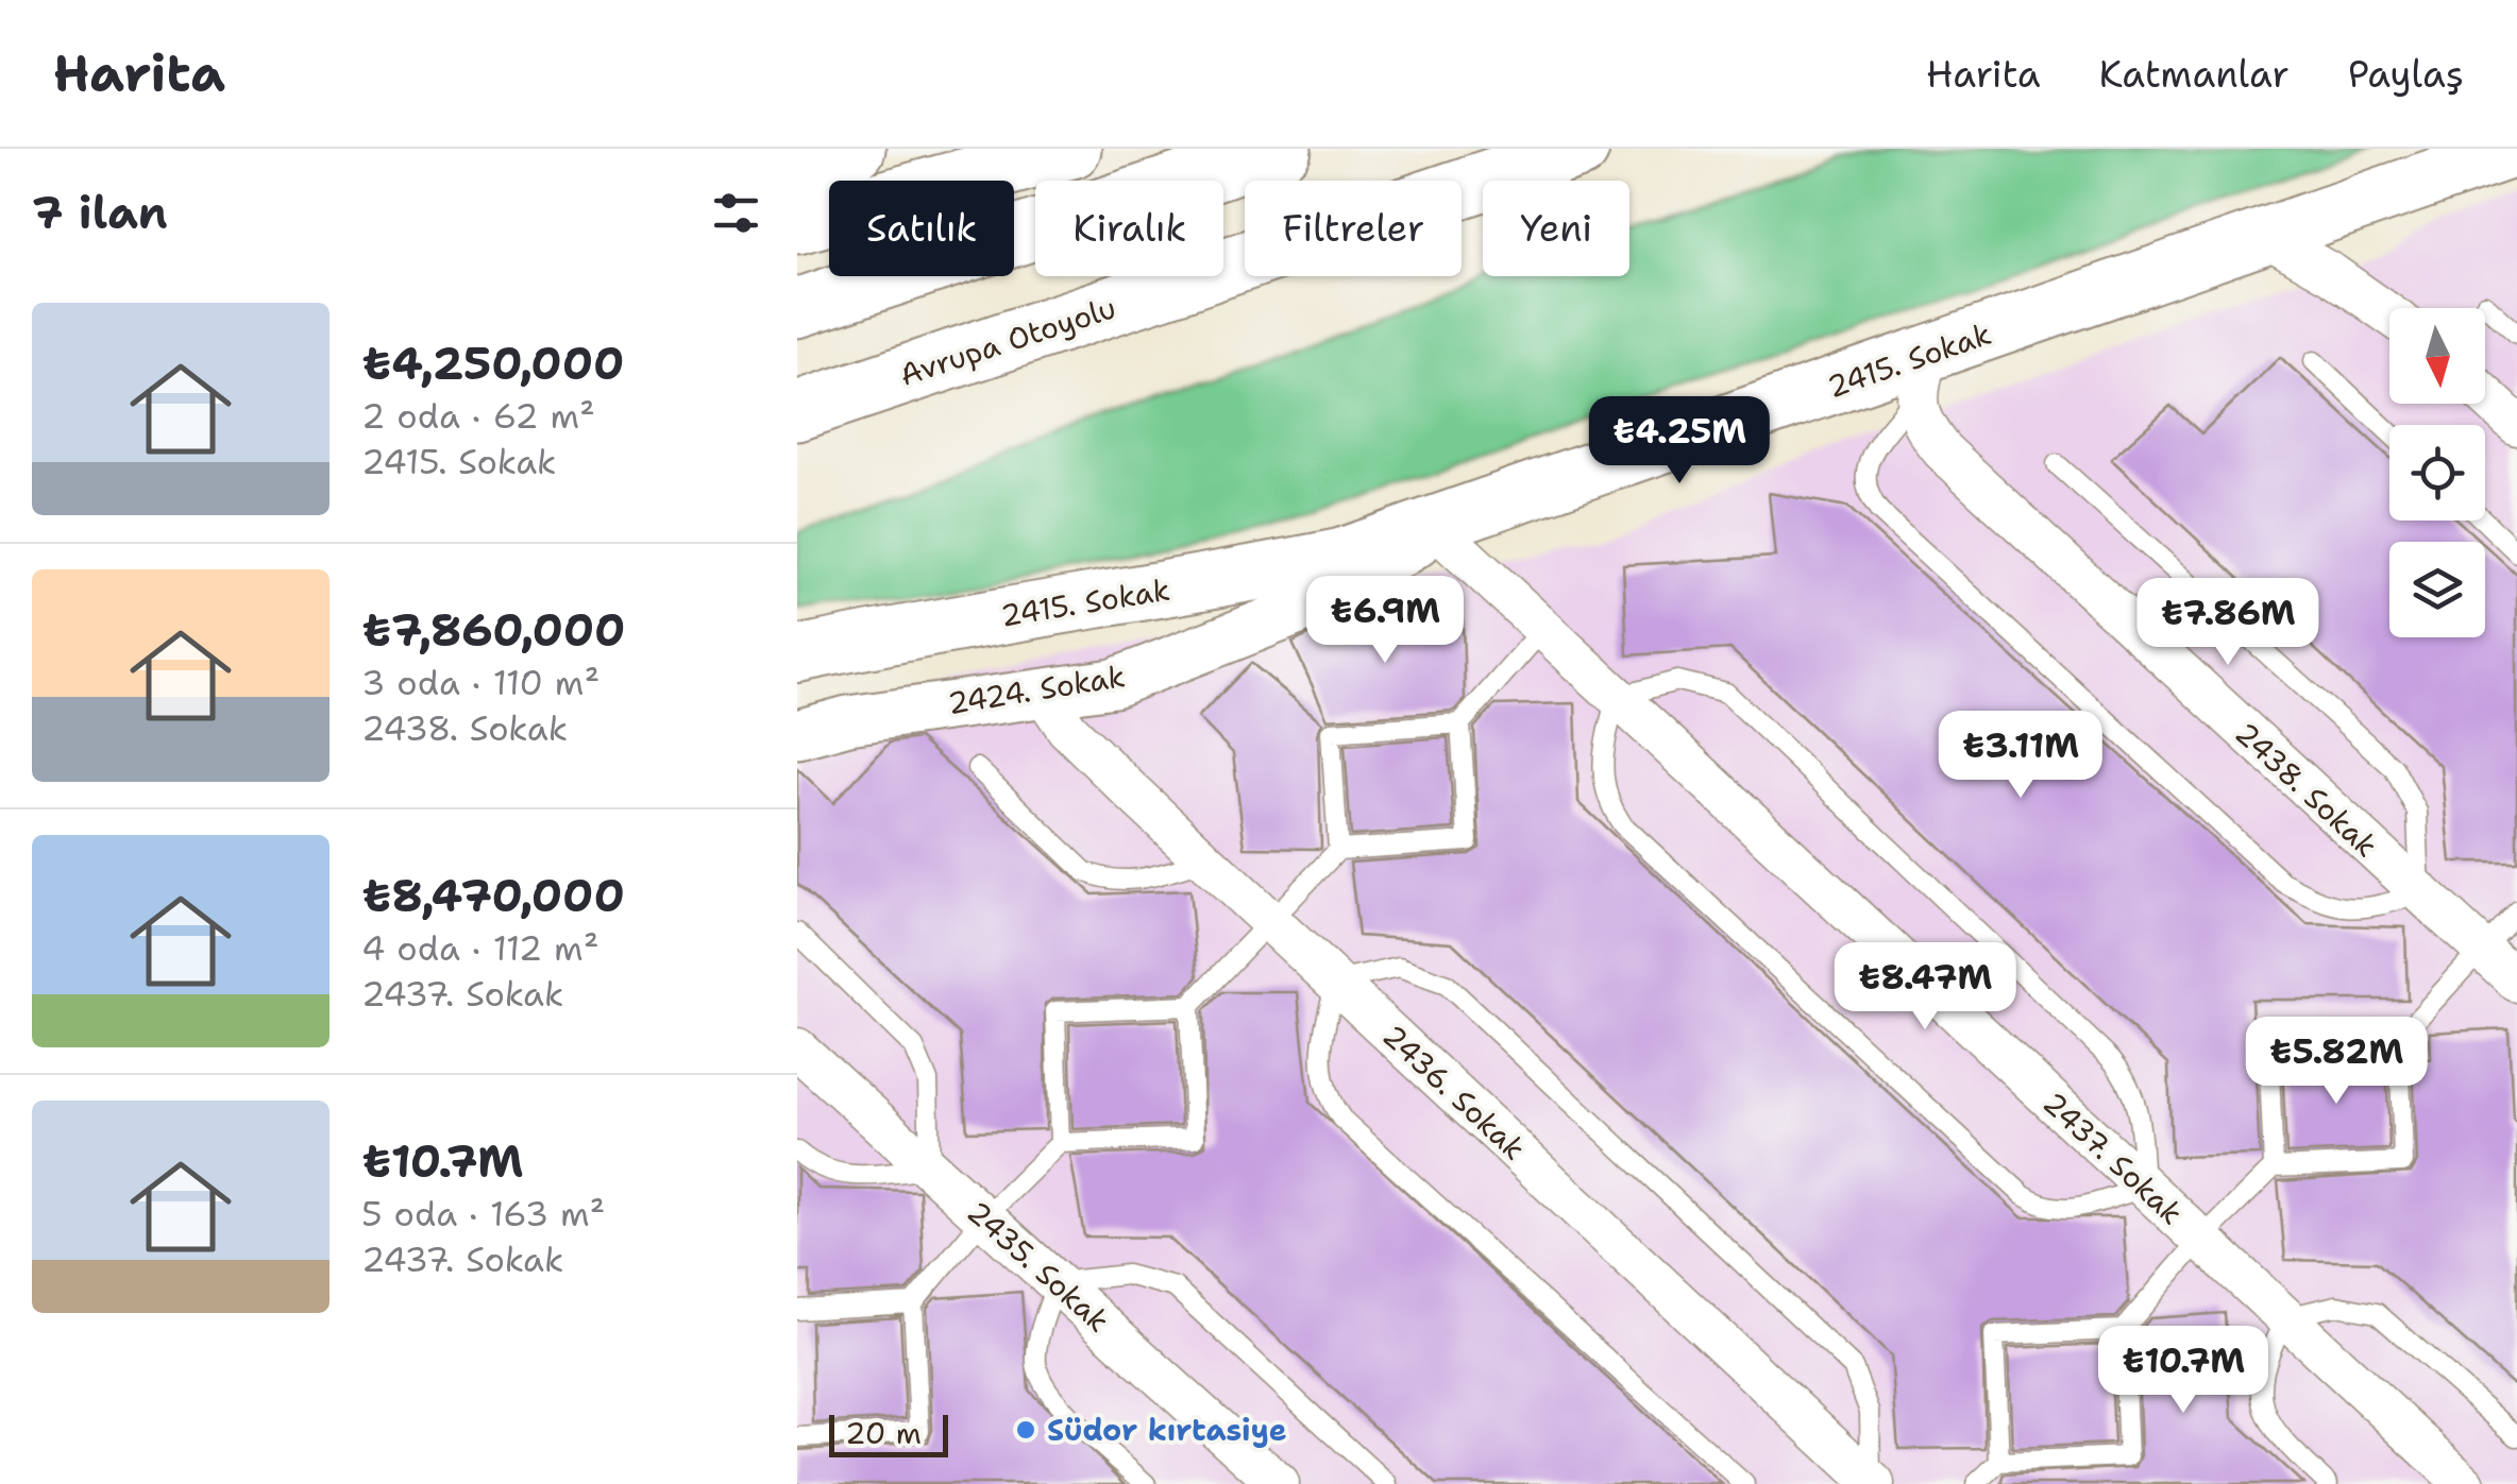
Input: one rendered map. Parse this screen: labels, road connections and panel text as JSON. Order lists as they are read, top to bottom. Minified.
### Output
{"streets":{"highway":["Avrupa Otoyolu"],"main road":["2415. Sokak"],"street":["2424. Sokak","2438. Sokak","2436. Sokak","2437. Sokak","2435. Sokak"]},"crossings":[["2415. Sokak","2424. Sokak"],["2415. Sokak","2438. Sokak"],["2415. Sokak","2437. Sokak"],["2424. Sokak","2436. Sokak"],["2424. Sokak","2437. Sokak"]],"places":["Südor kırtasiye"],"scale_bar":"20 m","north":"bottom","page":{"header":"Harita","nav":["Harita","Katmanlar","Paylaş"],"heading":"7 ilan","chip":["Satılık","Kiralık","Filtreler","Yeni"],"list":[{"name":"₺4,250,000","note":"2 oda · 62 m² · 2415. Sokak"},{"name":"₺7,860,000","note":"3 oda · 110 m² · 2438. Sokak"},{"name":"₺8,470,000","note":"4 oda · 112 m² · 2437. Sokak"},{"name":"₺10.7M","note":"5 oda · 163 m² · 2437. Sokak"}],"price":["₺4.25M","₺6.9M","₺7.86M","₺3.11M","₺8.47M","₺5.82M","₺10.7M"],"scale":"20 m"}}
